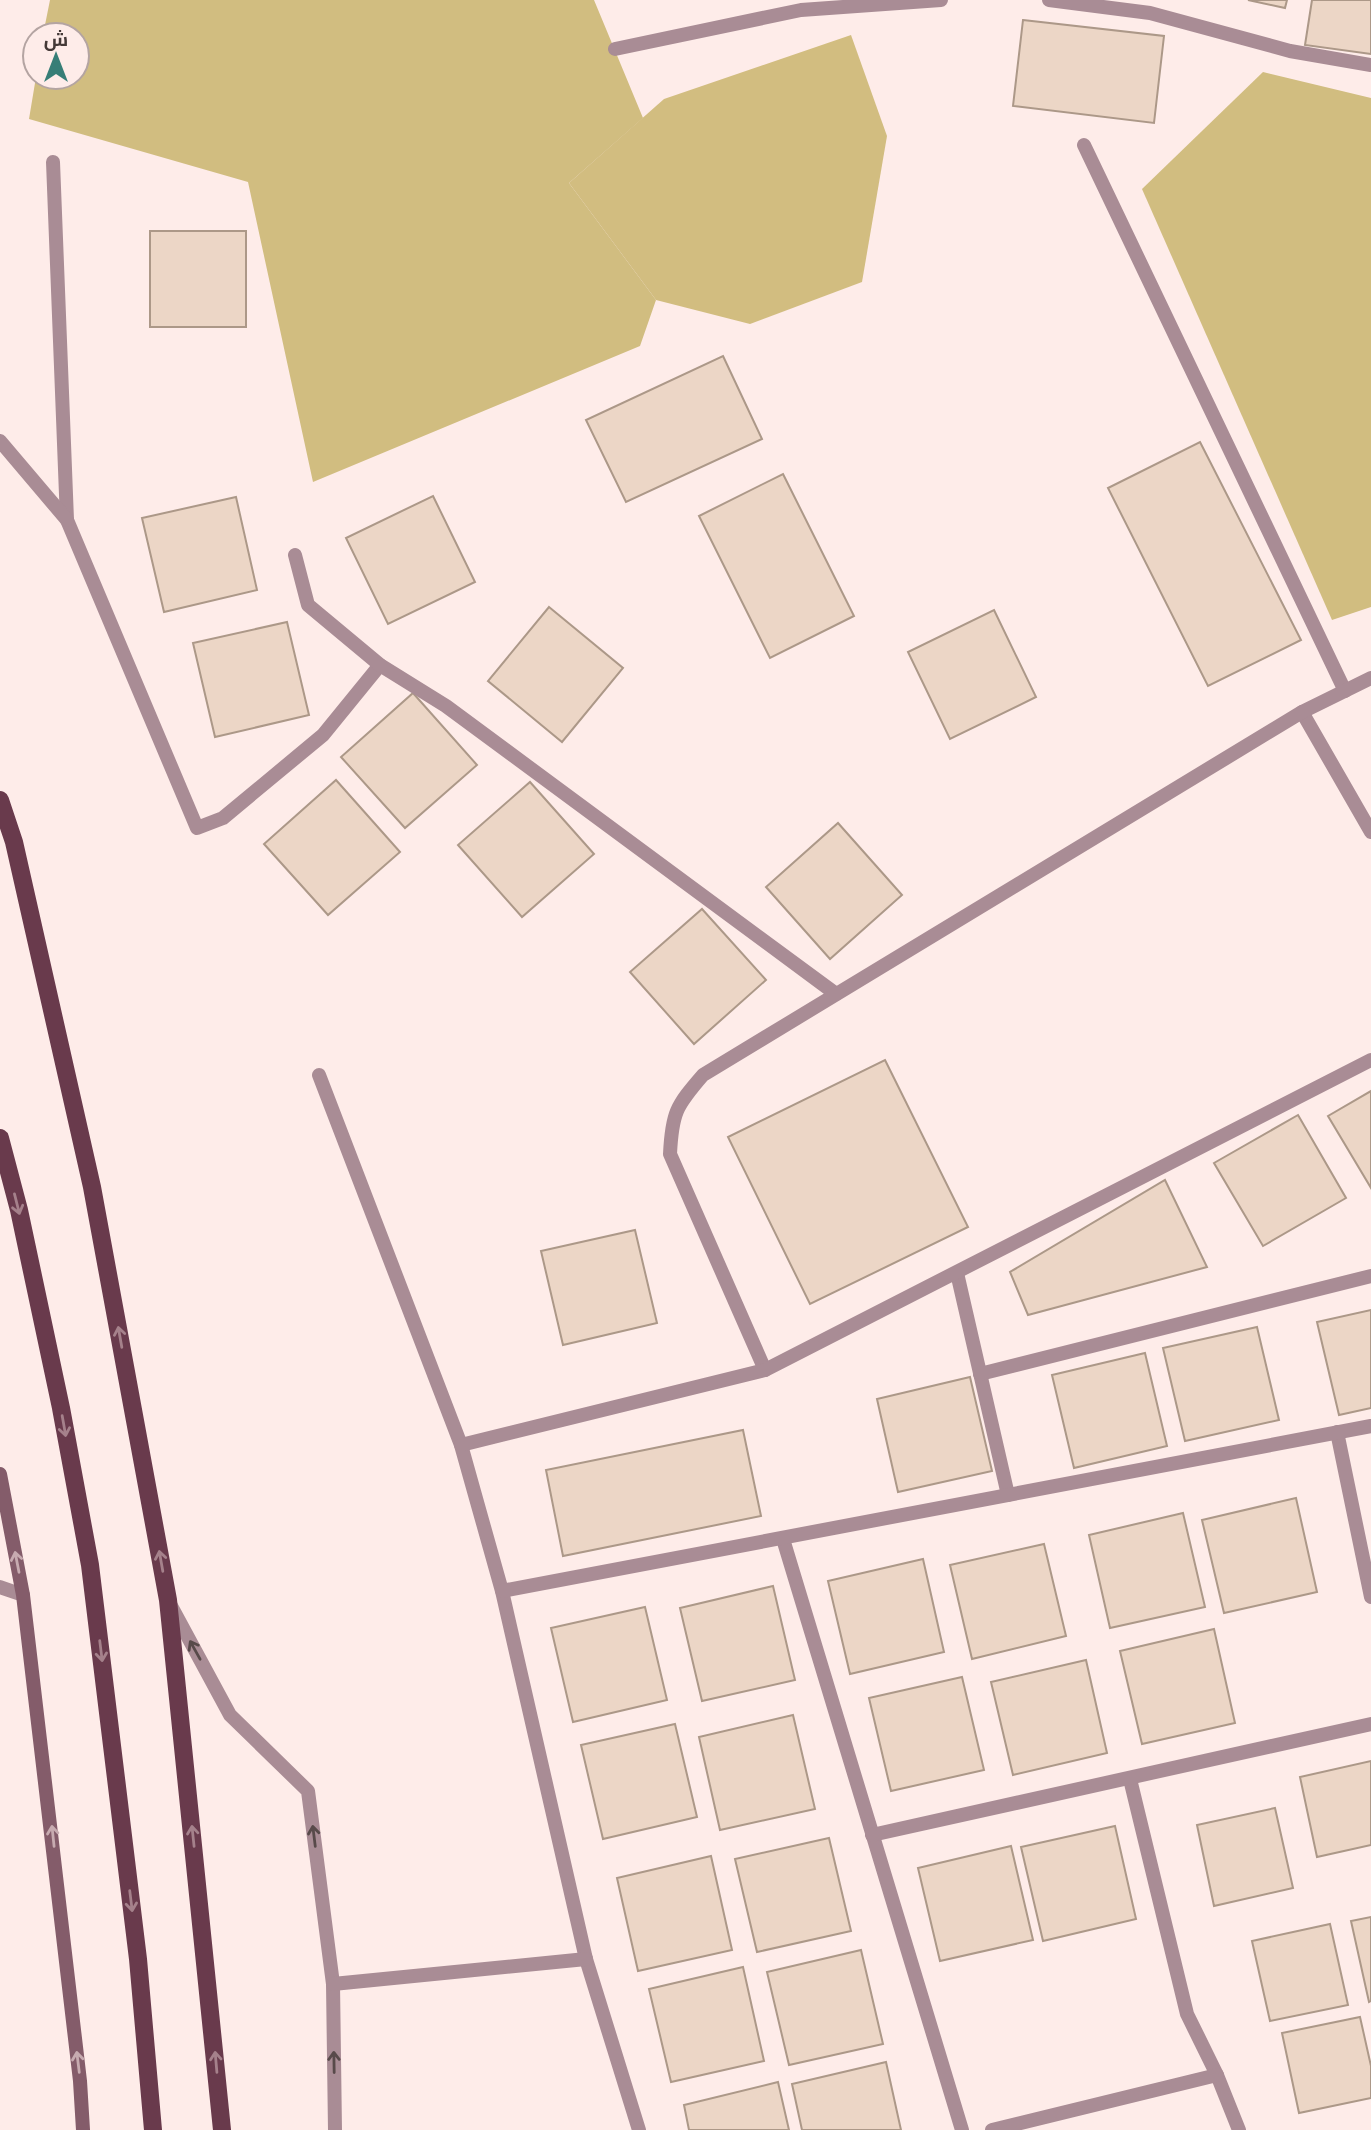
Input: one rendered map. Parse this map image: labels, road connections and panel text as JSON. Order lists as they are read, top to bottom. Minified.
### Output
{"north":"top"}
